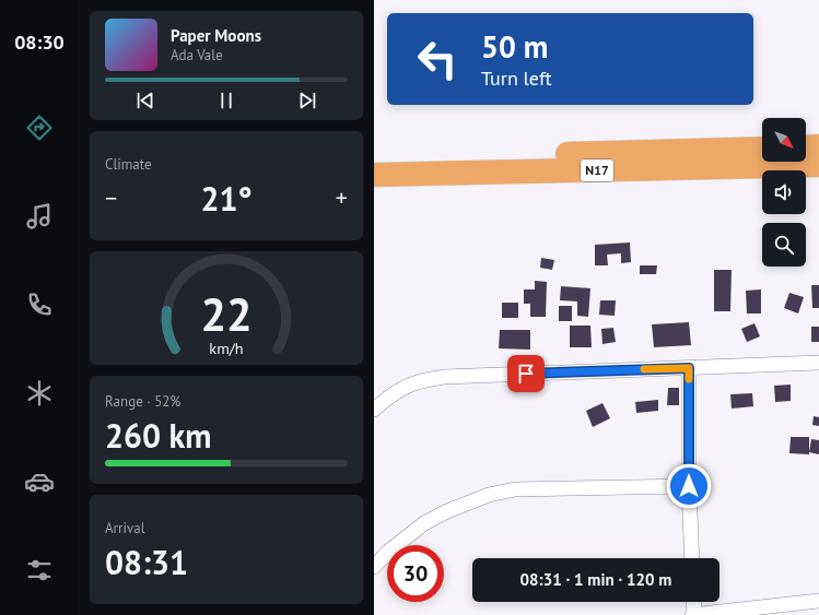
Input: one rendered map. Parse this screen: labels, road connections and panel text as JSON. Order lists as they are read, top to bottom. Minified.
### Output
{"streets":{"highway":["N17"]},"north":"bottom right","page":{"tabs":"08:30","turn":["50 m","Turn left"],"song":["Paper Moons","Ada Vale"],"tile":["Climate",["Range · 52%","260 km"],["Arrival","08:31"]],"heat":["−","21°","+"],"limit":"30","trip":"08:31 · 1 min · 120 m","gauge":["22","km/h"]}}
